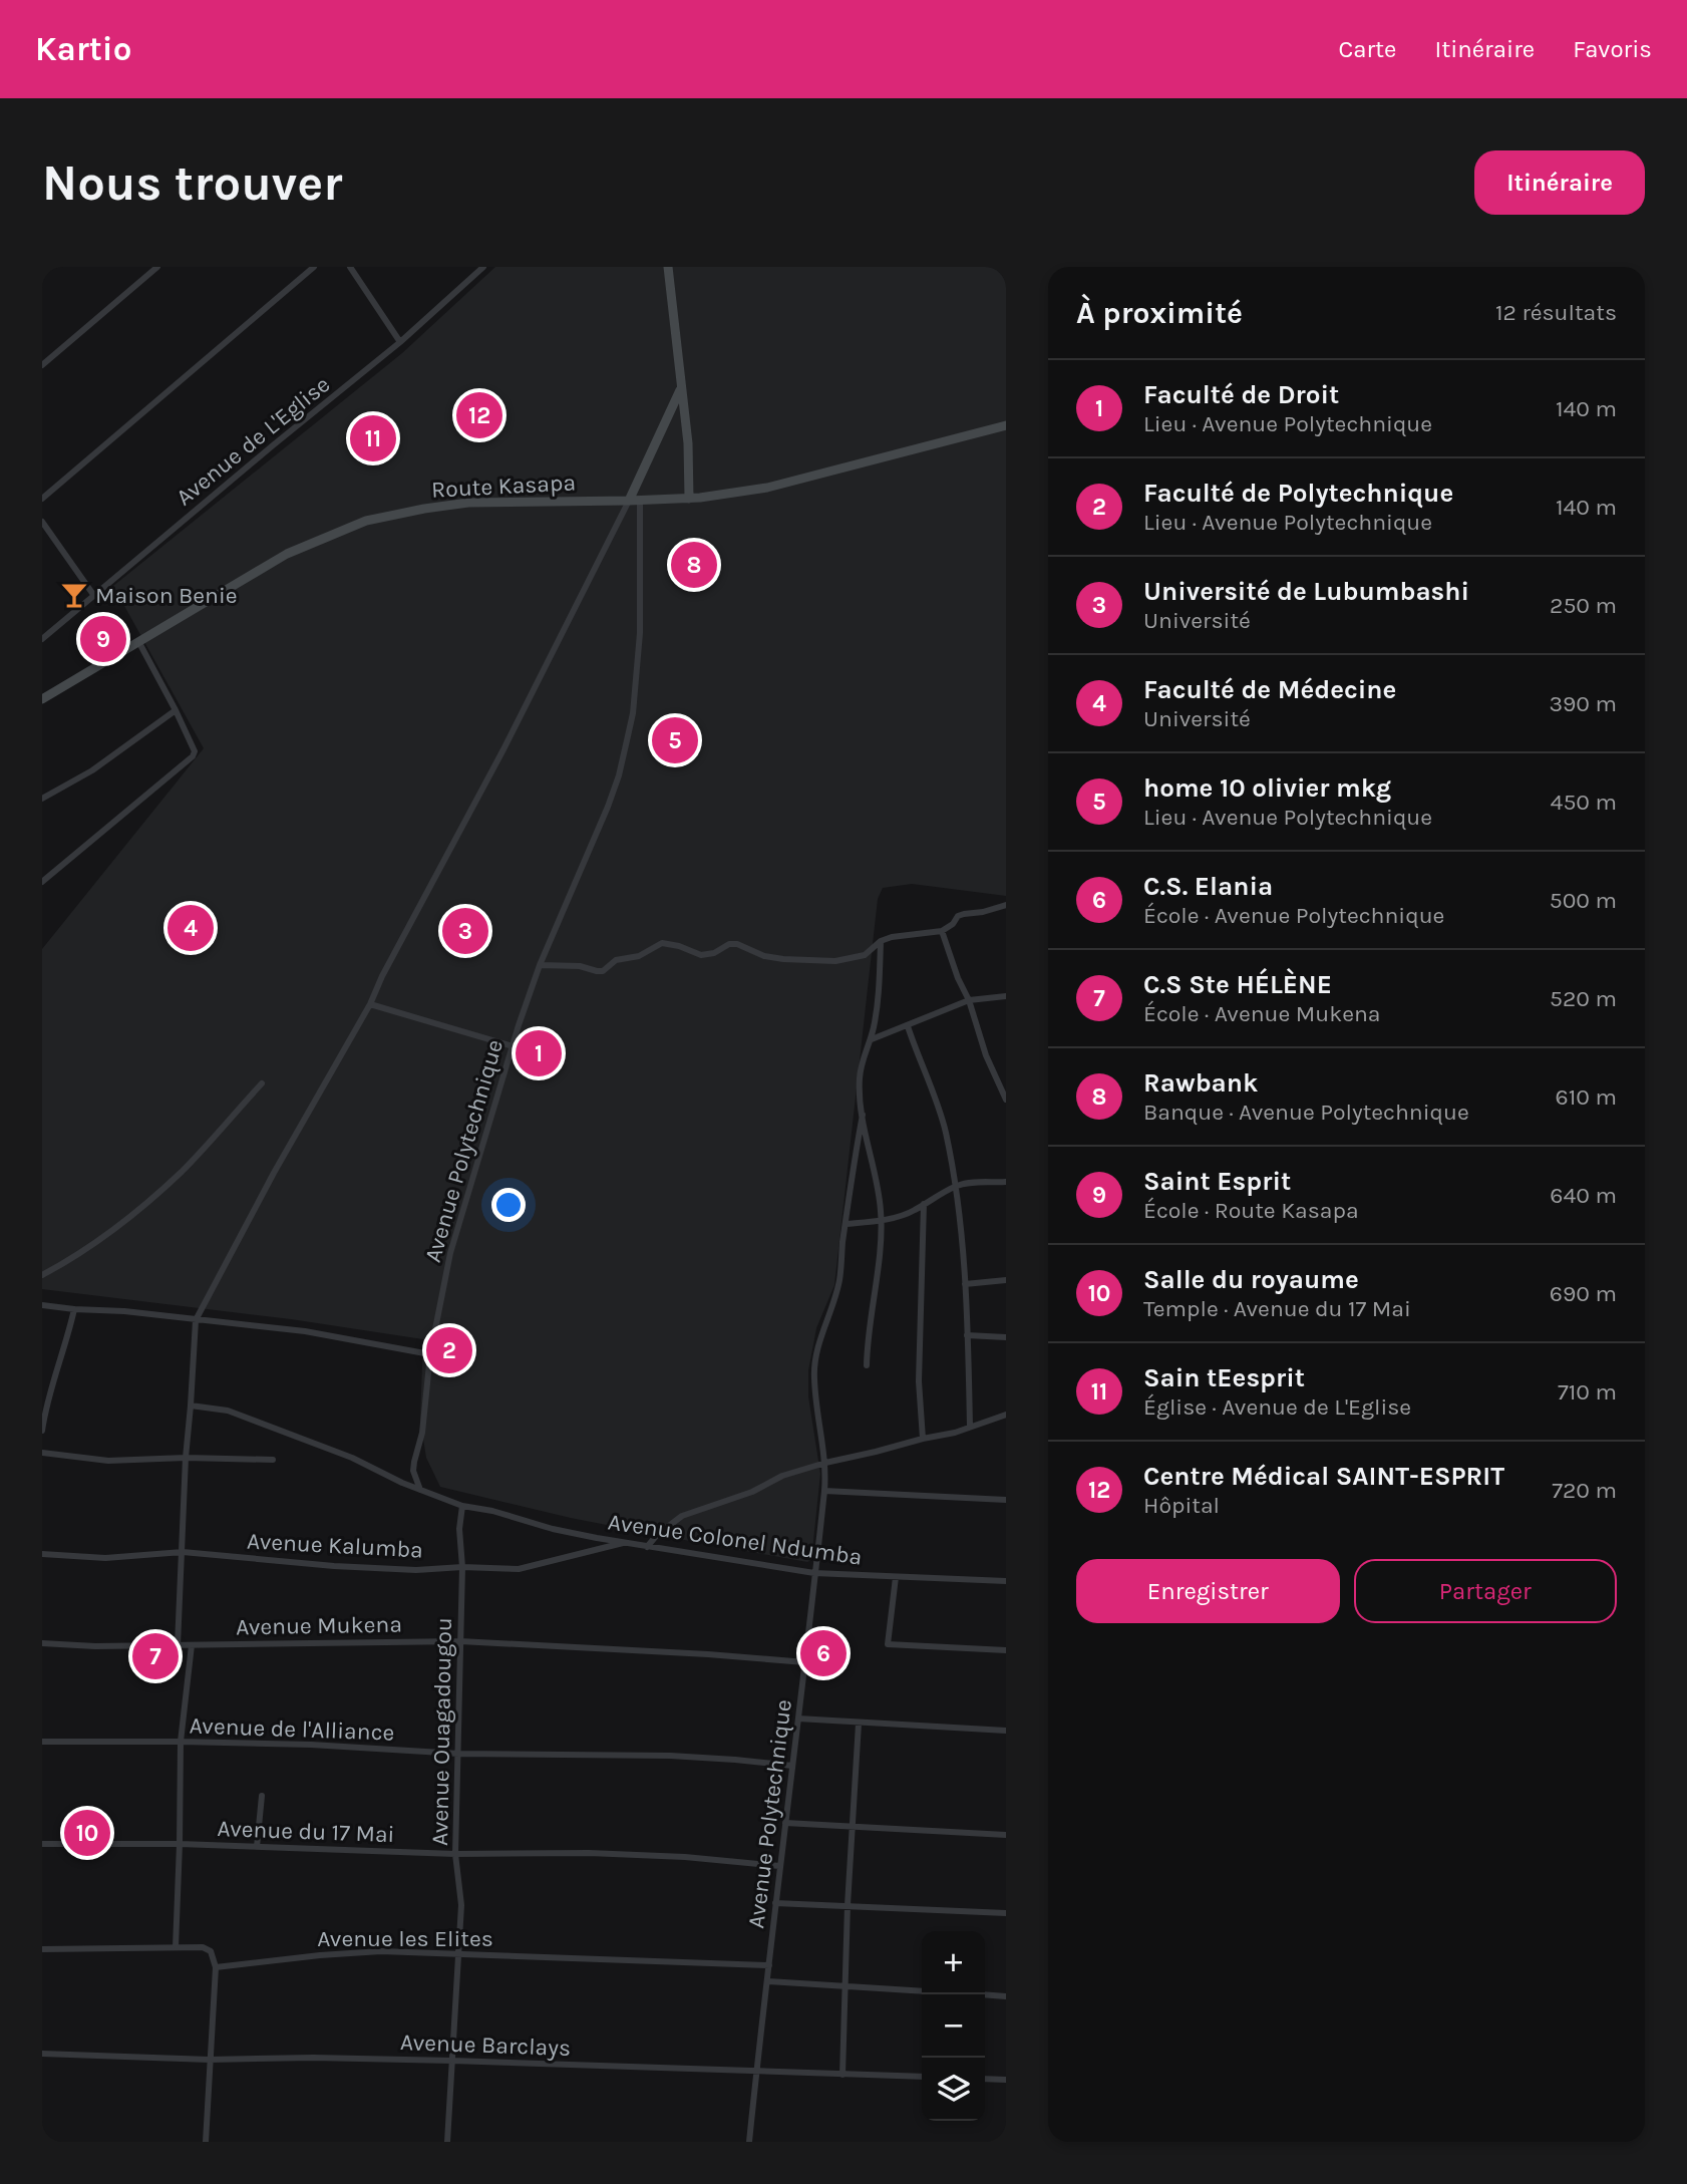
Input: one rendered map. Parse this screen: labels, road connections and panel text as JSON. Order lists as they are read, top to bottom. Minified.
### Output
{"streets":{"main road":["Route Kasapa"],"street":["Avenue de L'Eglise","Avenue Polytechnique","Avenue Colonel Ndumba","Avenue Kalumba","Avenue Mukena","Avenue de l'Alliance","Avenue Ouagadougou","Avenue du 17 Mai","Avenue les Elites","Avenue Barclays"]},"crossings":[["Route Kasapa","Avenue Polytechnique"],["Avenue Polytechnique","Avenue Colonel Ndumba"],["Avenue Polytechnique","Avenue Mukena"],["Avenue Polytechnique","Avenue de l'Alliance"],["Avenue Polytechnique","Avenue du 17 Mai"],["Avenue Polytechnique","Avenue les Elites"],["Avenue Polytechnique","Avenue Barclays"],["Avenue Colonel Ndumba","Avenue Kalumba"],["Avenue Colonel Ndumba","Avenue Ouagadougou"],["Avenue Kalumba","Avenue Ouagadougou"],["Avenue Mukena","Avenue Ouagadougou"],["Avenue de l'Alliance","Avenue Ouagadougou"],["Avenue Ouagadougou","Avenue du 17 Mai"],["Avenue Ouagadougou","Avenue les Elites"],["Avenue Ouagadougou","Avenue Barclays"]],"places":{"bar":["Maison Benie"]},"page":{"header":"Kartio","nav":["Carte","Itinéraire","Favoris"],"buttons":["Itinéraire",["Enregistrer","Partager"]],"title":"Nous trouver","heading":["À proximité","12 résultats"],"list":[{"mark":"1","name":"Faculté de Droit","note":"Lieu · Avenue Polytechnique","value":"140 m"},{"mark":"2","name":"Faculté de Polytechnique","note":"Lieu · Avenue Polytechnique","value":"140 m"},{"mark":"3","name":"Université de Lubumbashi","note":"Université","value":"250 m"},{"mark":"4","name":"Faculté de Médecine","note":"Université","value":"390 m"},{"mark":"5","name":"home 10 olivier mkg","note":"Lieu · Avenue Polytechnique","value":"450 m"},{"mark":"6","name":"C.S. Elania","note":"École · Avenue Polytechnique","value":"500 m"},{"mark":"7","name":"C.S Ste HÉLÈNE","note":"École · Avenue Mukena","value":"520 m"},{"mark":"8","name":"Rawbank","note":"Banque · Avenue Polytechnique","value":"610 m"},{"mark":"9","name":"Saint Esprit","note":"École · Route Kasapa","value":"640 m"},{"mark":"10","name":"Salle du royaume","note":"Temple · Avenue du 17 Mai","value":"690 m"},{"mark":"11","name":"Sain tEesprit","note":"Église · Avenue de L'Eglise","value":"710 m"},{"mark":"12","name":"Centre Médical SAINT-ESPRIT","note":"Hôpital","value":"720 m"}],"pins":["12","11","8","9","5","4","3","1","2","6","7","10"],"map_buttons":["+","−"]}}
